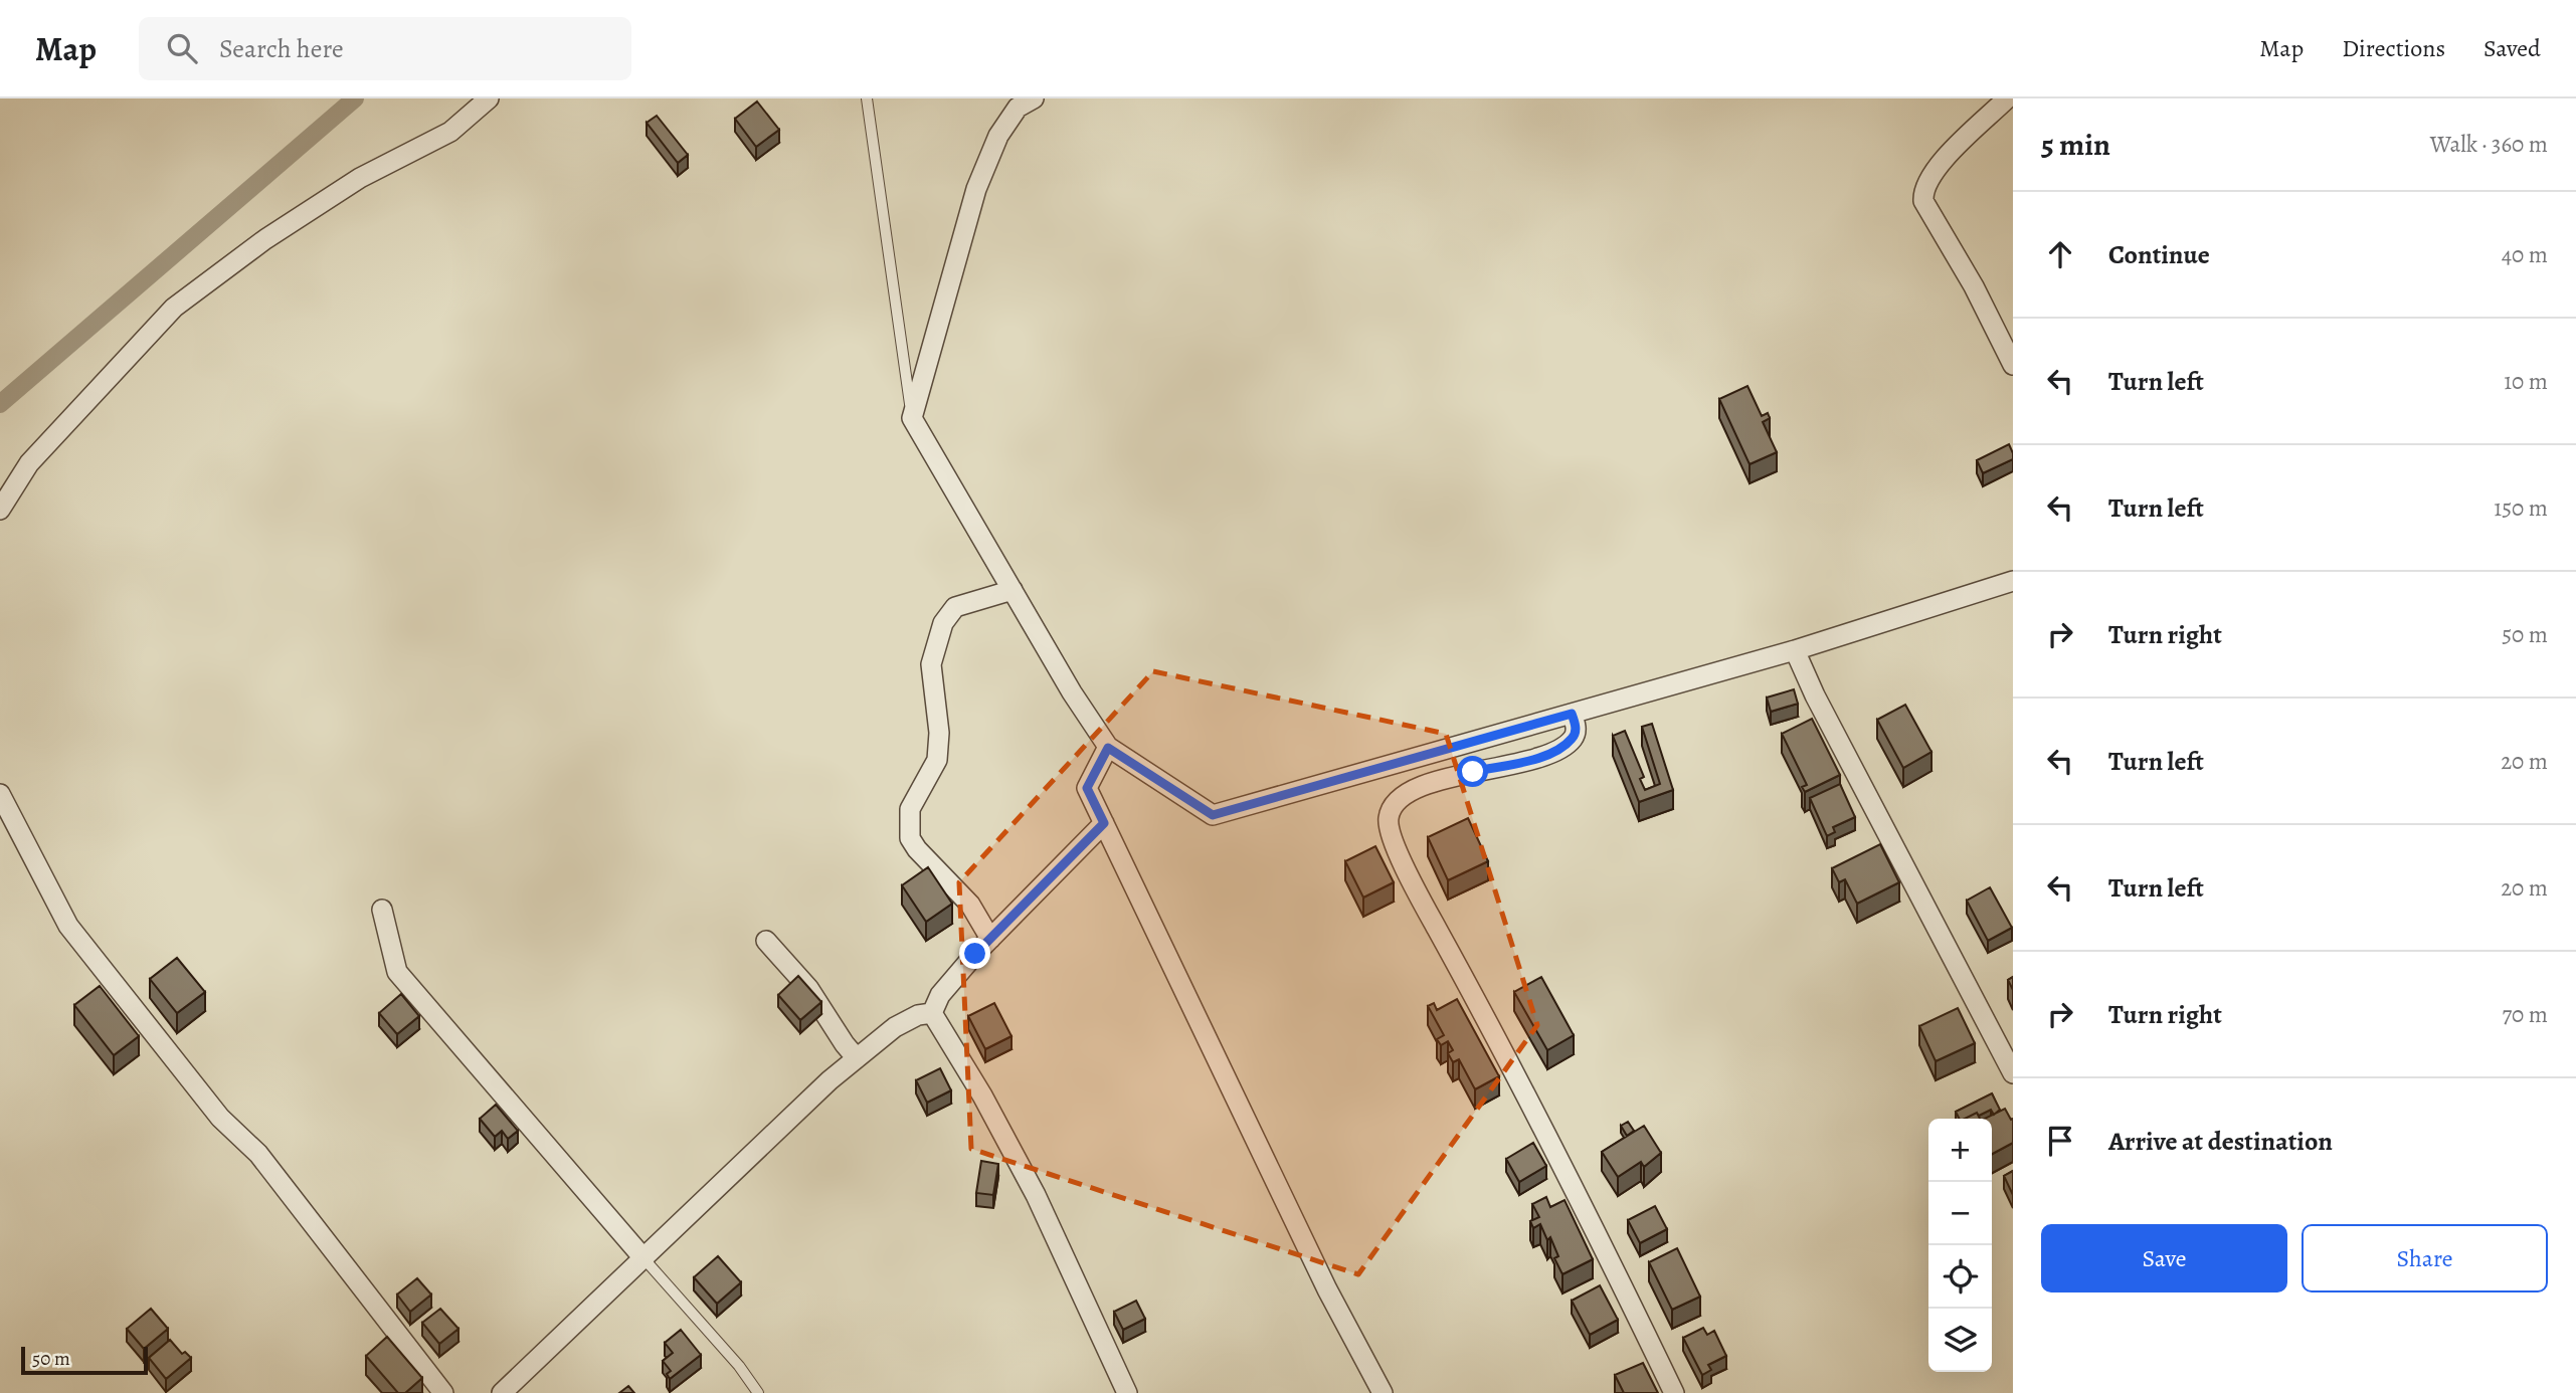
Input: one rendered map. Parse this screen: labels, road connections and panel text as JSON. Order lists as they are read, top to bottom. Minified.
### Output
{"scale_bar":"50 m","page":{"header":"Map","search":"Search here","nav":["Map","Directions","Saved"],"heading":["5 min","Walk · 360 m"],"list":[["Continue","40 m"],["Turn left","10 m"],["Turn left","150 m"],["Turn right","50 m"],["Turn left","20 m"],["Turn left","20 m"],["Turn right","70 m"],"Arrive at destination"],"map_buttons":["+","−"],"buttons":["Save","Share"],"scale":"50 m"}}
